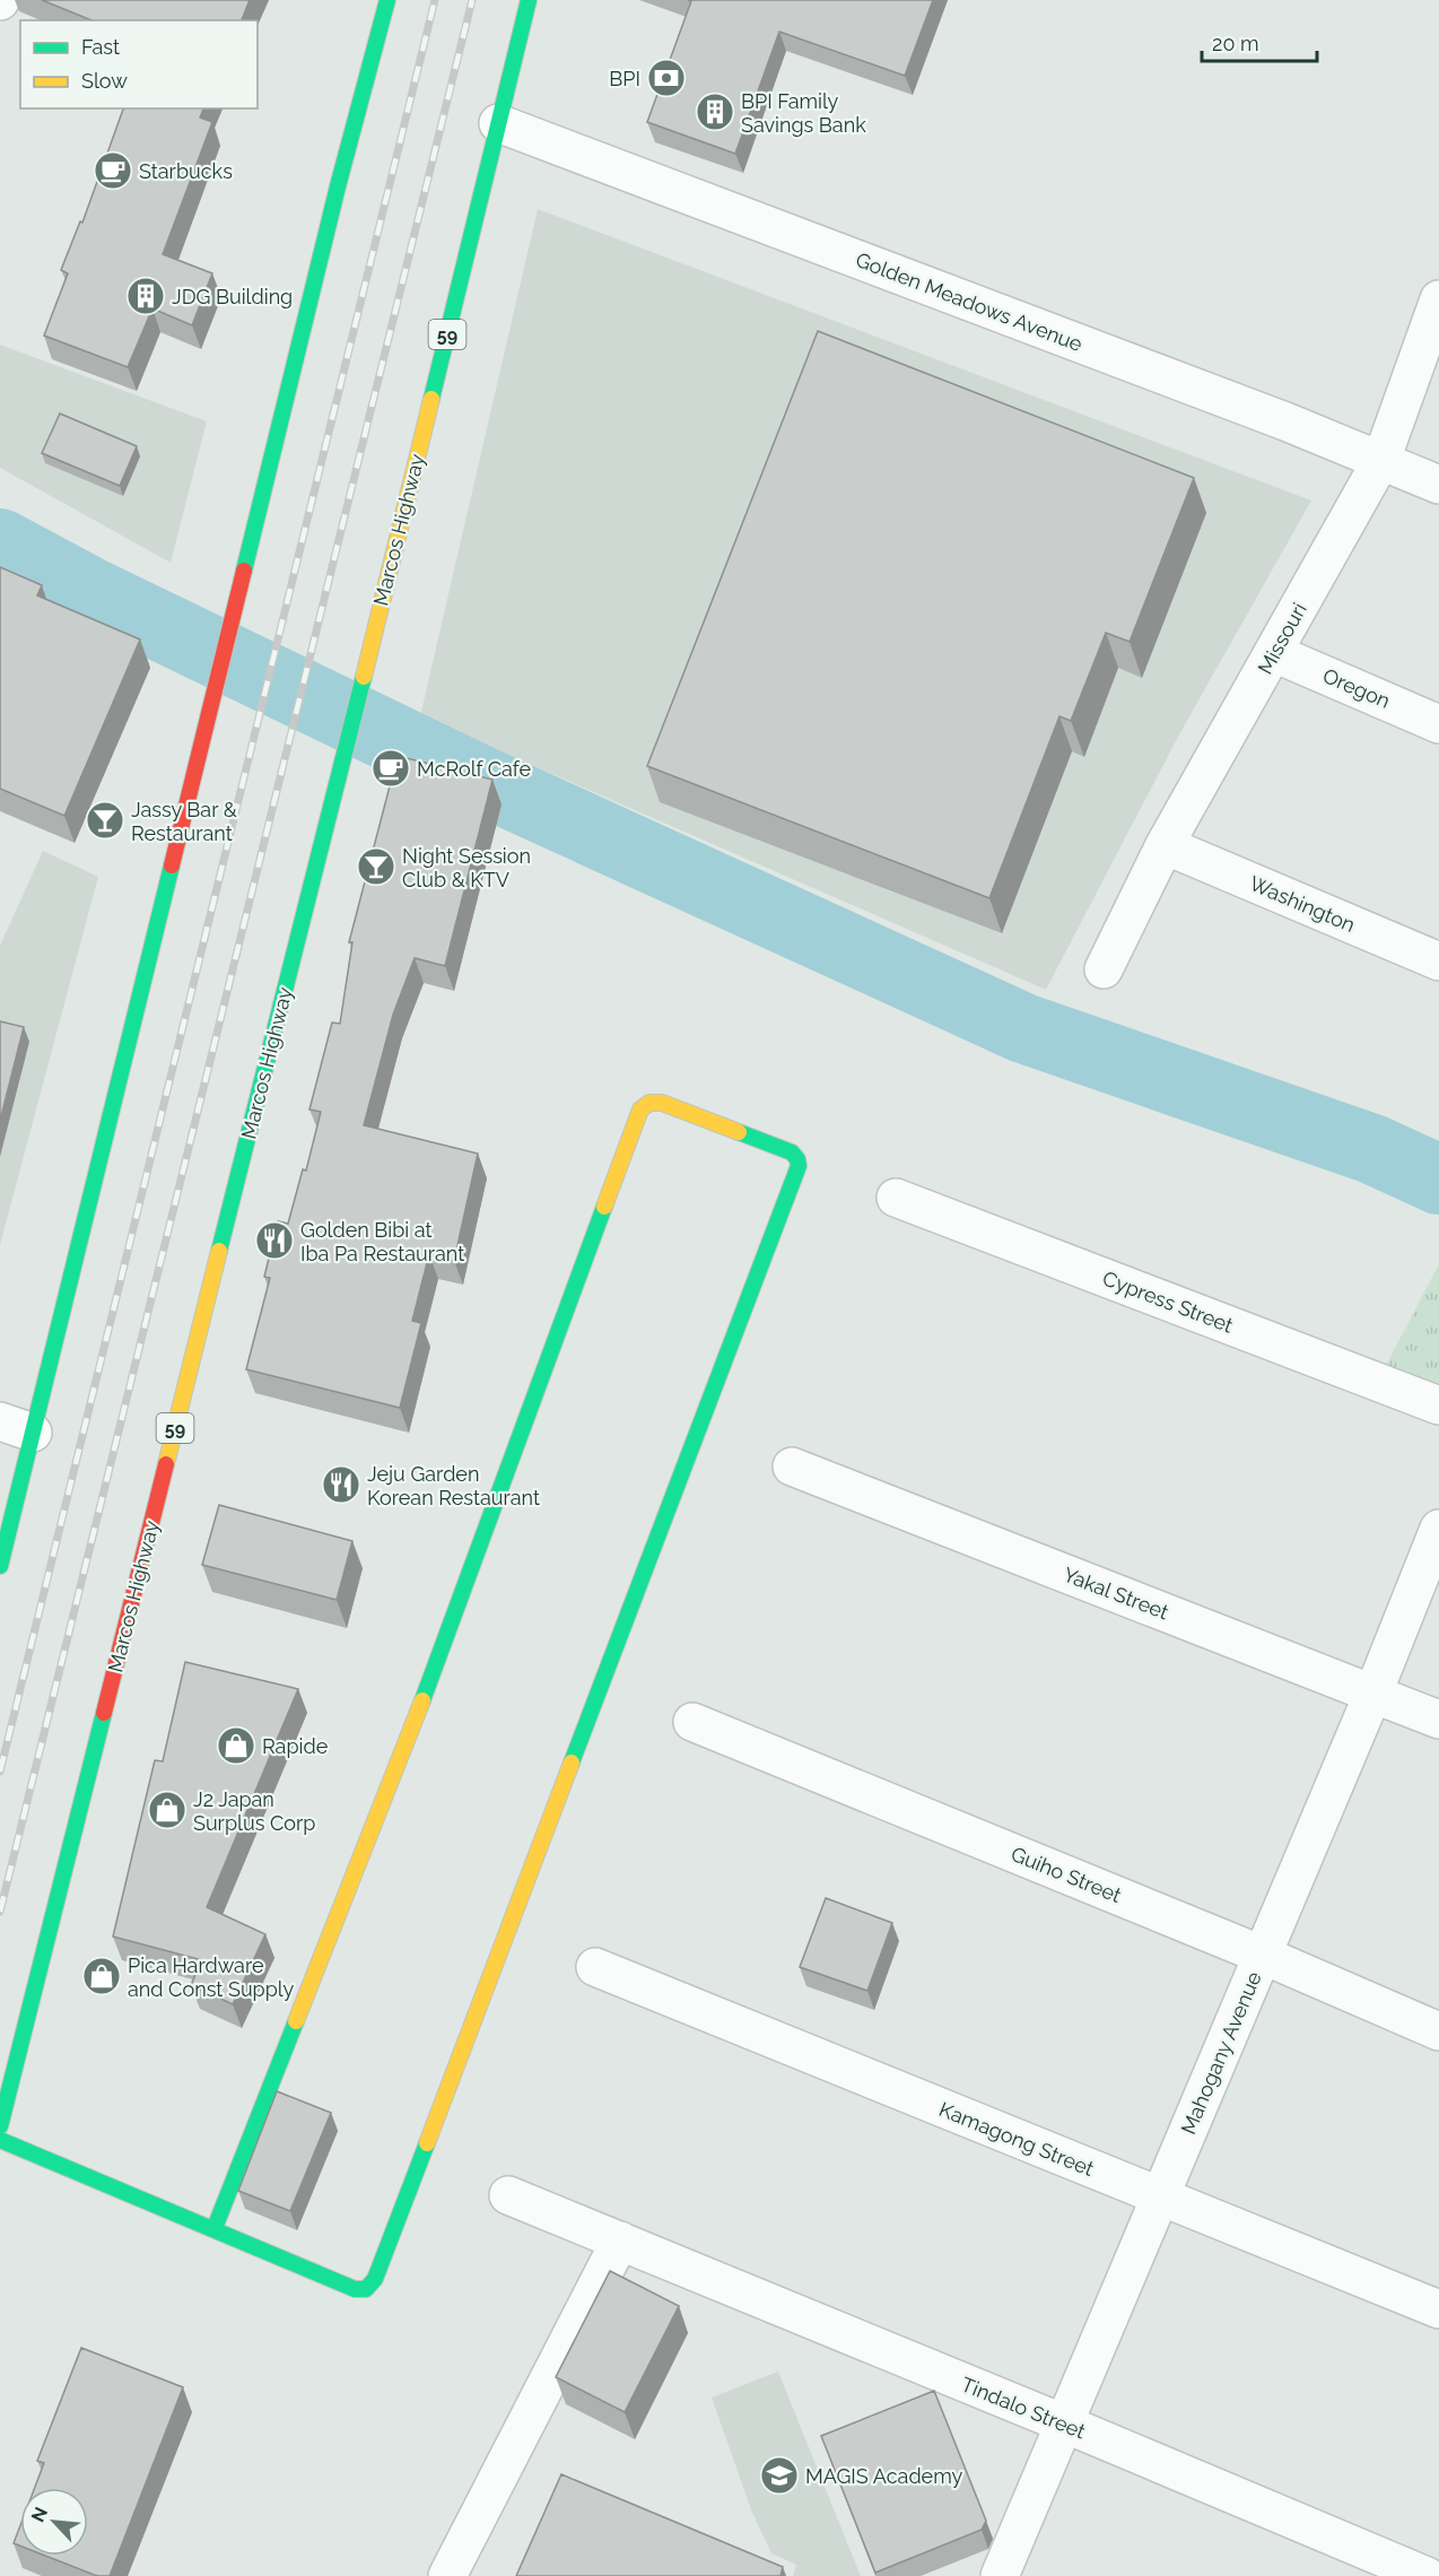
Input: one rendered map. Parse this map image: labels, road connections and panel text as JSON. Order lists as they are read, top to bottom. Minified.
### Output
{"streets":{"main road":["59","Marcos Highway"],"street":["Golden Meadows Avenue","Missouri","Oregon","Washington","Cypress Street","Yakal Street","Guiho Street","Mahogany Avenue","Kamagong Street","Tindalo Street"]},"crossings":[["Golden Meadows Avenue","Marcos Highway"],["Golden Meadows Avenue","Missouri"],["Missouri","Oregon"],["Missouri","Washington"],["Yakal Street","Mahogany Avenue"],["Guiho Street","Mahogany Avenue"],["Mahogany Avenue","Kamagong Street"],["Mahogany Avenue","Tindalo Street"]],"places":{"bank":["BPI"],"building":["BPI Family Savings Bank","JDG Building"],"cafe":["Starbucks","McRolf Cafe"],"bar":["Jassy Bar & Restaurant","Night Session Club & KTV"],"restaurant":["Golden Bibi at Iba Pa Restaurant","Jeju Garden Korean Restaurant"],"shop":["Rapide","J2 Japan Surplus Corp","Pica Hardware and Const Supply"],"school or university":["MAGIS Academy"]},"legend":["Fast","Slow"],"scale_bar":"20 m","north":"top left"}
